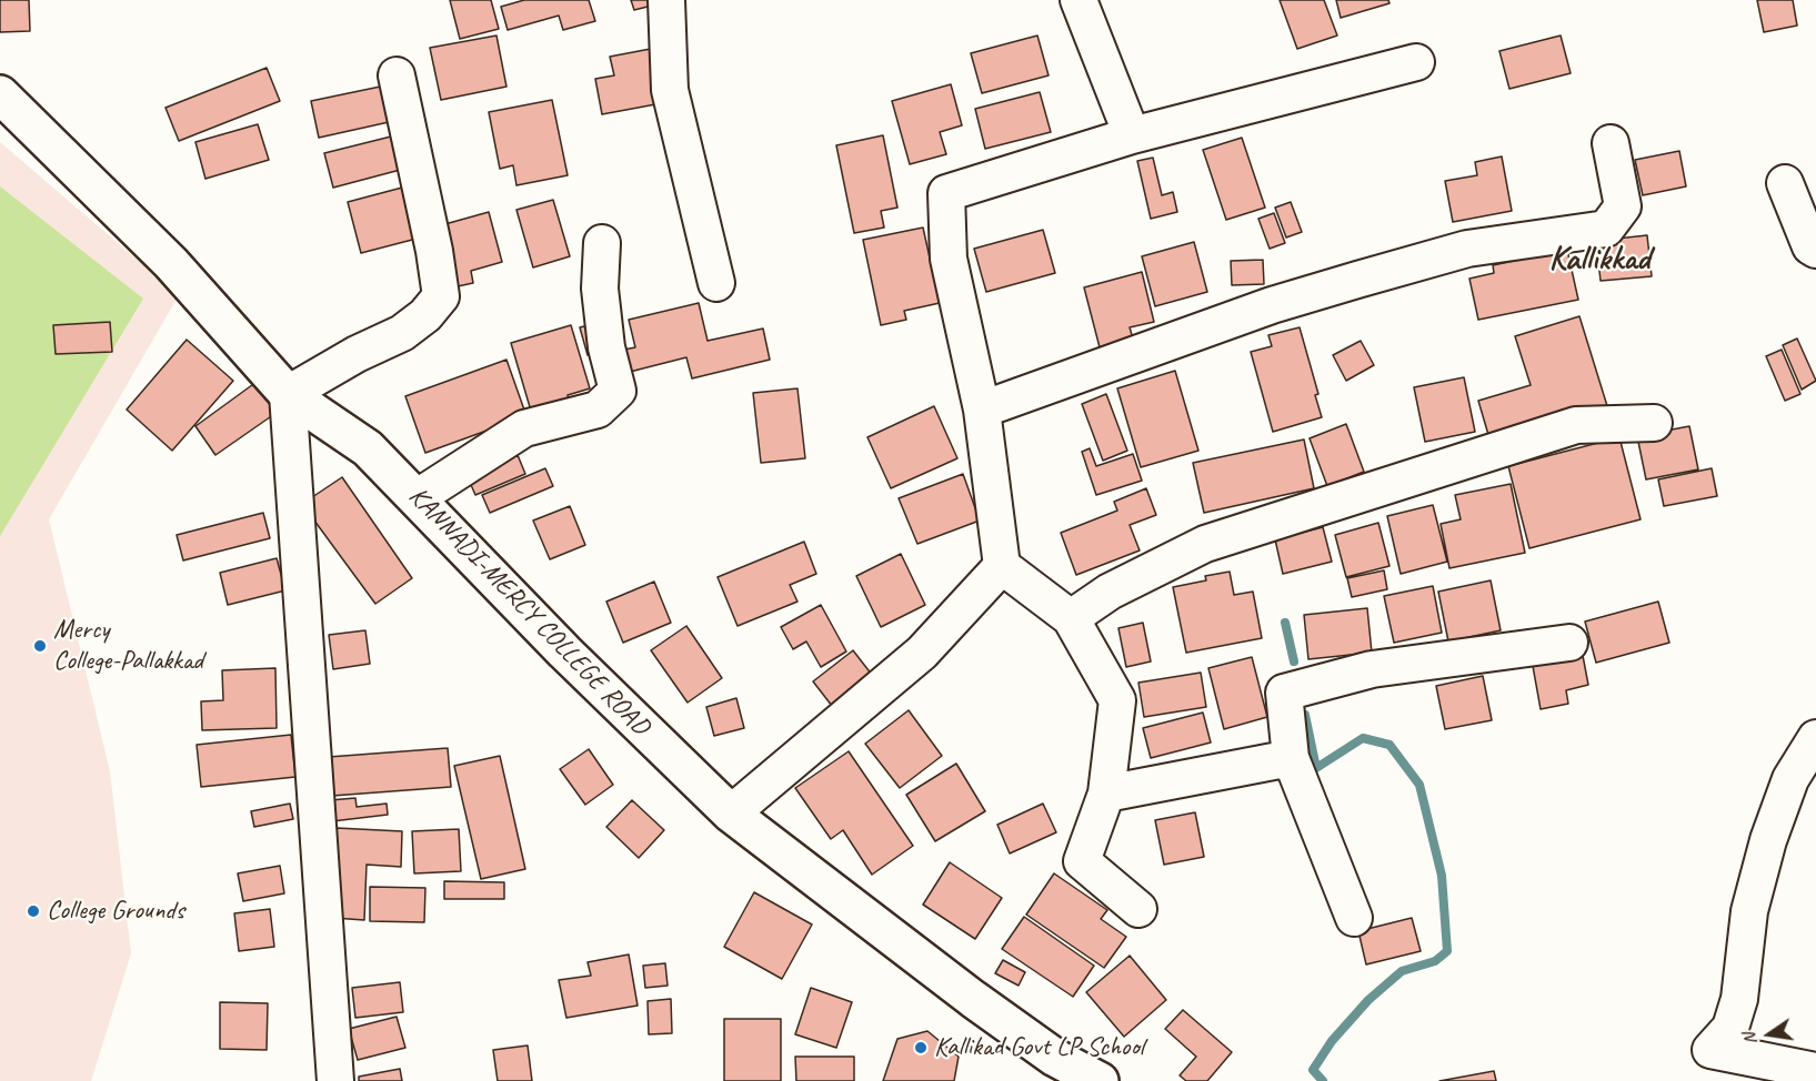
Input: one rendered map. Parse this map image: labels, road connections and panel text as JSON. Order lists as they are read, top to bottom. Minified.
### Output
{"streets":{"main road":["KANNADI-MERCY COLLEGE ROAD"]},"districts":["Kallikkad"],"places":["Mercy College-Pallakkad","College Grounds","Kallikad Govt LP School"],"north":"left"}
